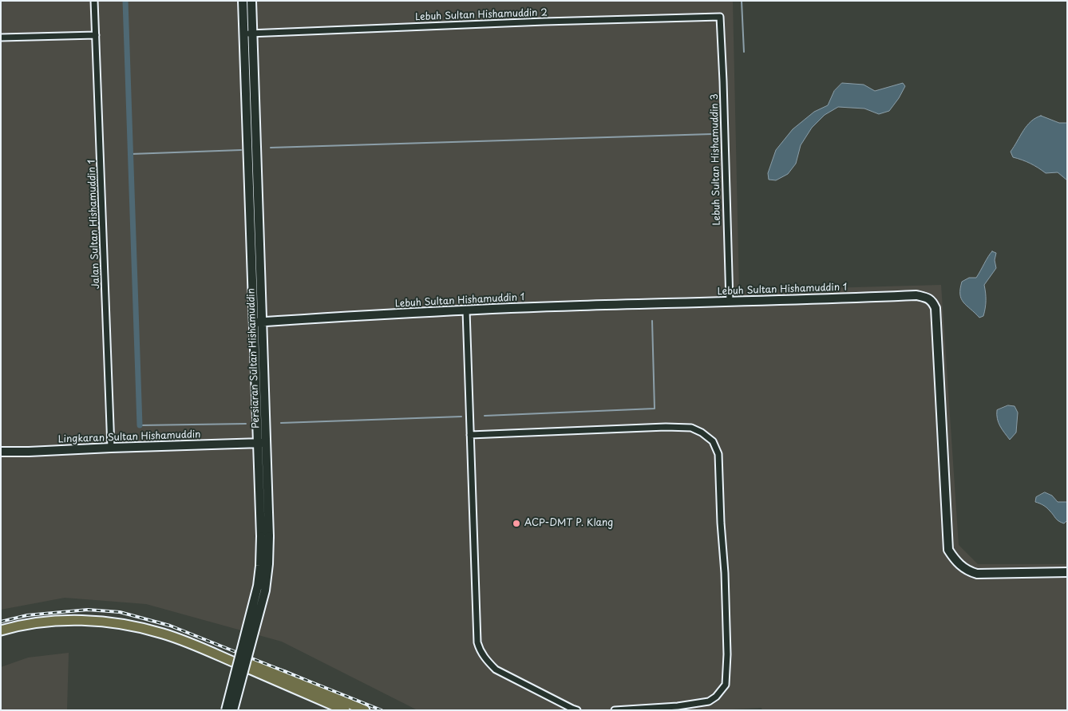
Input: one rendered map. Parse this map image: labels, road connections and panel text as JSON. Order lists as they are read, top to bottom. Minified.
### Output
{"streets":{"street":["Lebuh Sultan Hishamuddin 2","Lebuh Sultan Hishamuddin 3","Jalan Sultan Hishamuddin 1","Lebuh Sultan Hishamuddin 1","Persiaran Sultan Hishamuddin","Lingkaran Sultan Hishamuddin"]},"crossings":[["Lebuh Sultan Hishamuddin 2","Lebuh Sultan Hishamuddin 3"],["Lebuh Sultan Hishamuddin 2","Persiaran Sultan Hishamuddin"],["Lebuh Sultan Hishamuddin 3","Lebuh Sultan Hishamuddin 1"],["Jalan Sultan Hishamuddin 1","Lingkaran Sultan Hishamuddin"],["Lebuh Sultan Hishamuddin 1","Persiaran Sultan Hishamuddin"],["Persiaran Sultan Hishamuddin","Lingkaran Sultan Hishamuddin"]],"places":["ACP-DMT P. Klang"]}
